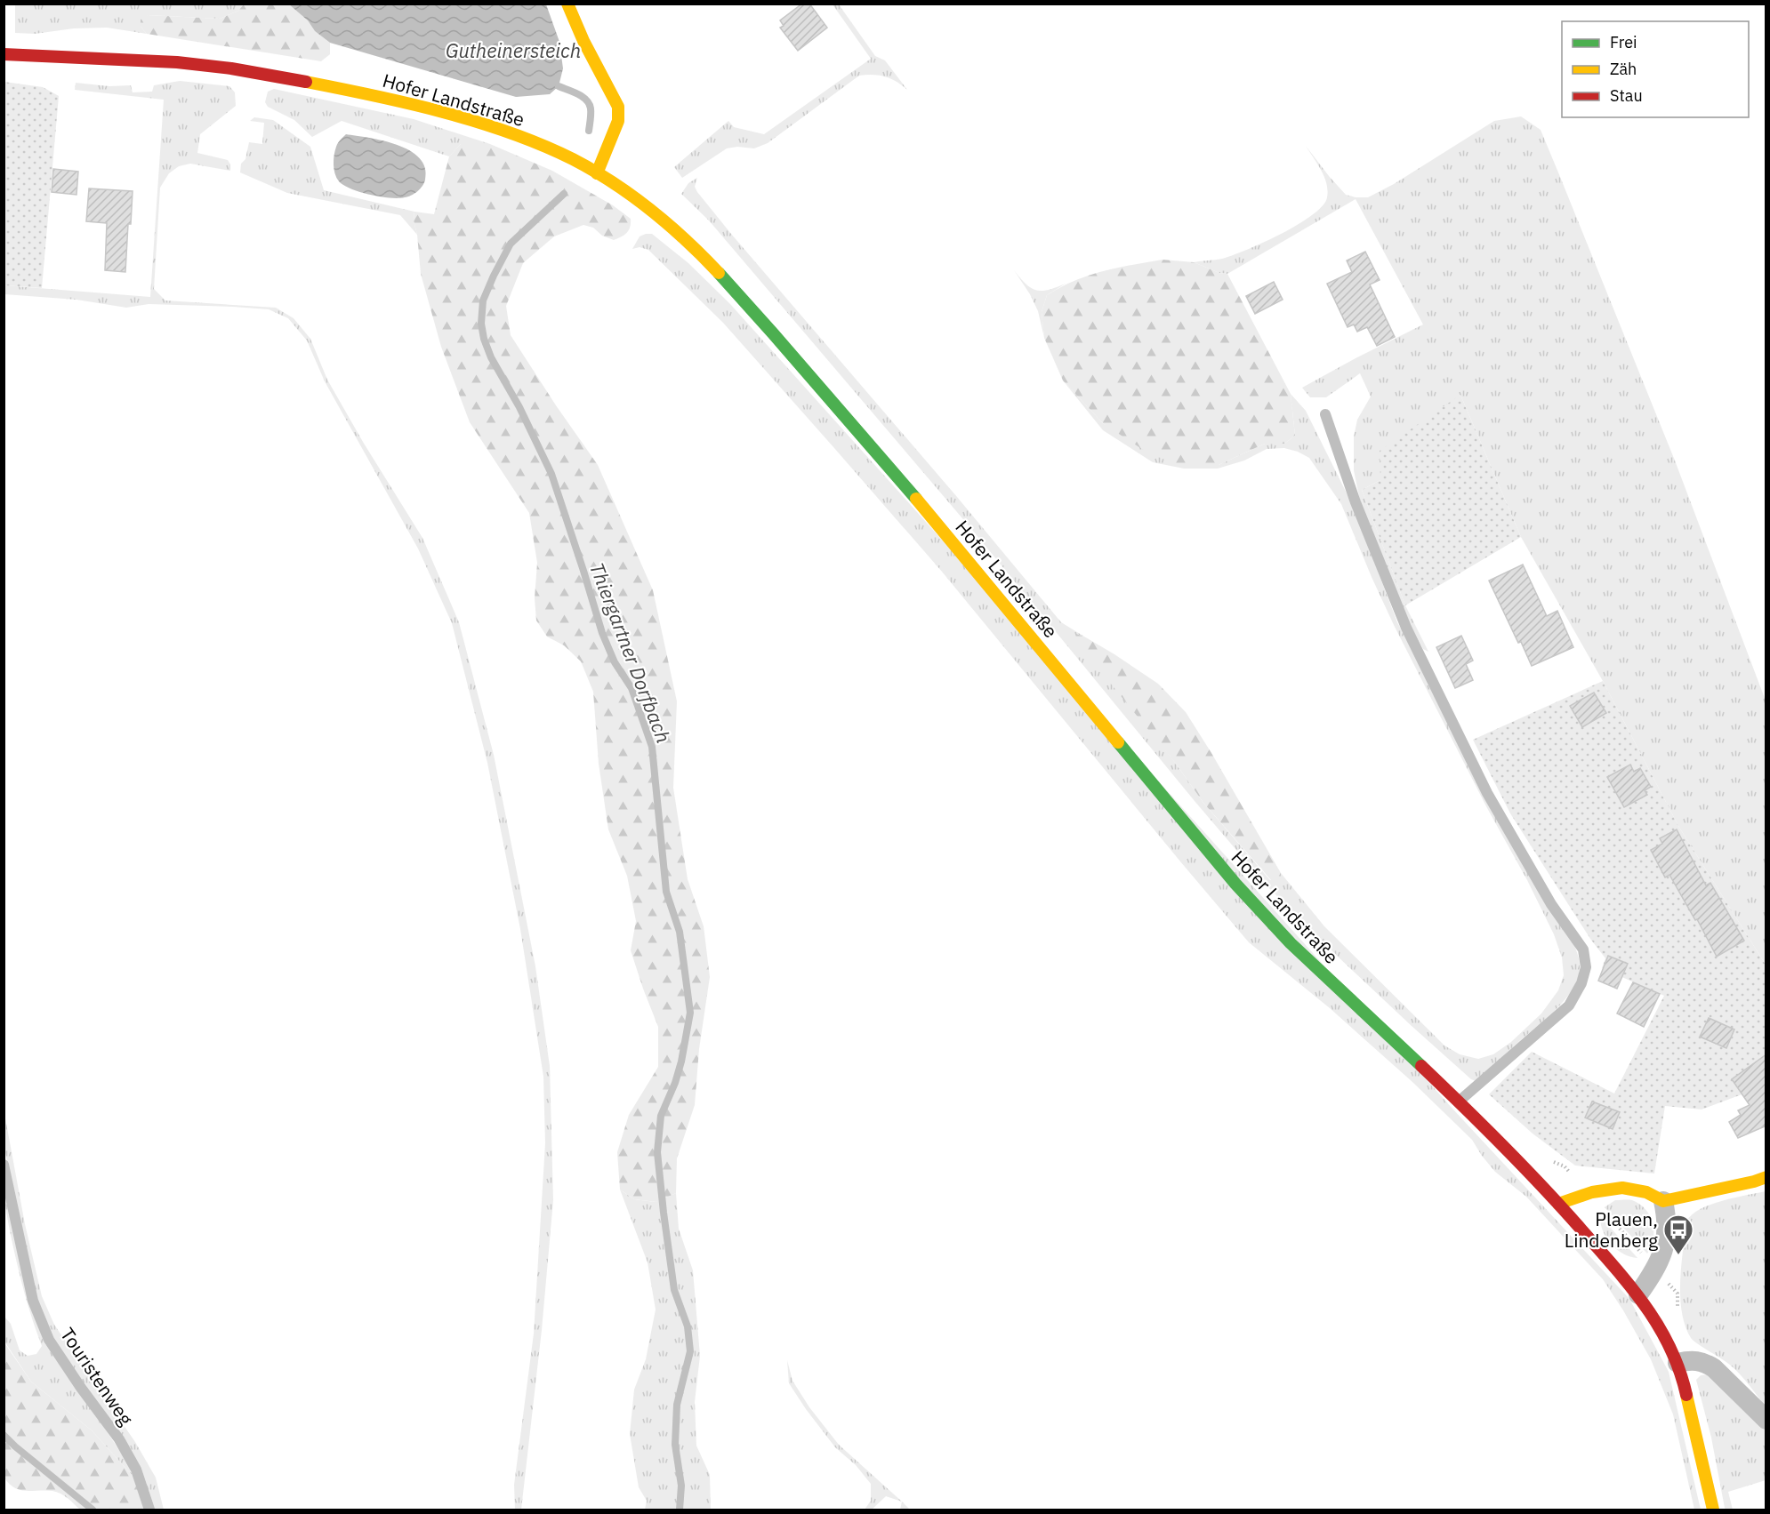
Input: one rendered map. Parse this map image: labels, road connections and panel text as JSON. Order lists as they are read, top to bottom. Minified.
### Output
{"streets":{"main road":["Hofer Landstraße"],"lane":["Touristenweg"]},"water":["Gutheinersteich","Thiergartner Dorfbach"],"places":{"bus stop":["Plauen, Lindenberg"]},"legend":["Frei","Zäh","Stau"]}
